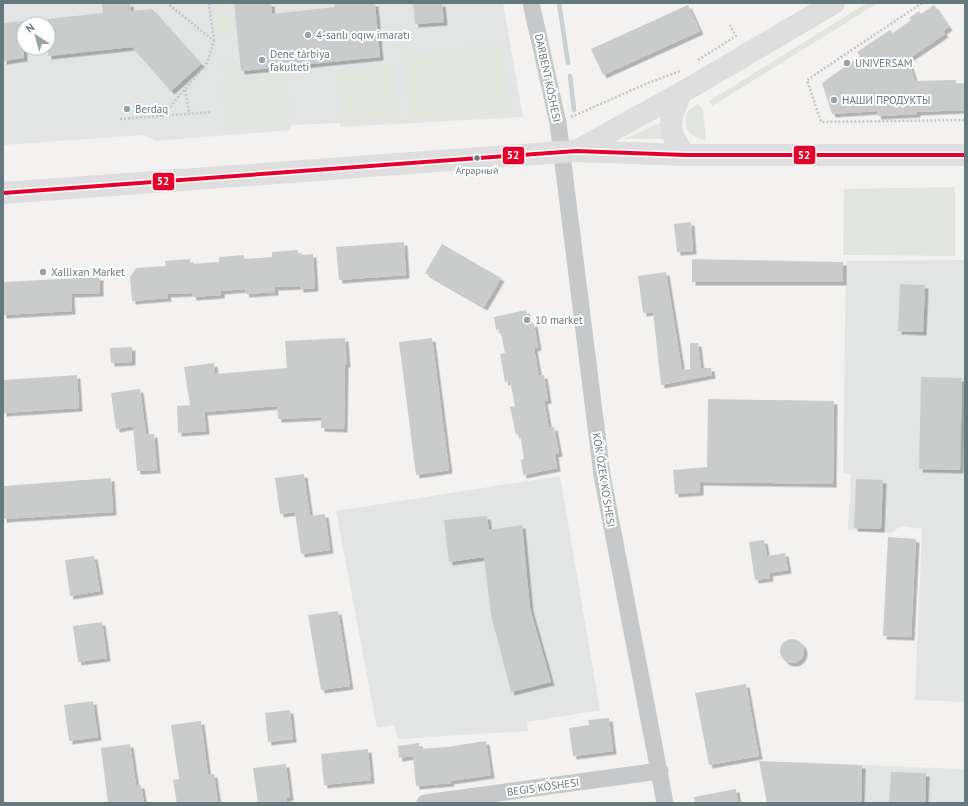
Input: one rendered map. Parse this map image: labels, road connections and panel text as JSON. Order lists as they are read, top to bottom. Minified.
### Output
{"streets":{"street":["DARBENT KÓSHESI","KÓK ÓZEK KO'SHESI","BEGIS KÓSHESI"]},"crossings":[["DARBENT KÓSHESI","KÓK ÓZEK KO'SHESI"],["KÓK ÓZEK KO'SHESI","BEGIS KÓSHESI"]],"places":["4-sanlı oqıw imaratı","Dene tárbiya fakulteti","UNIVERSAM","НАШИ ПРОДУКТЫ","Berdaq","Аграрный","Xallixan Market","10 market"],"lines":["transit line 52"],"north":"top left"}
